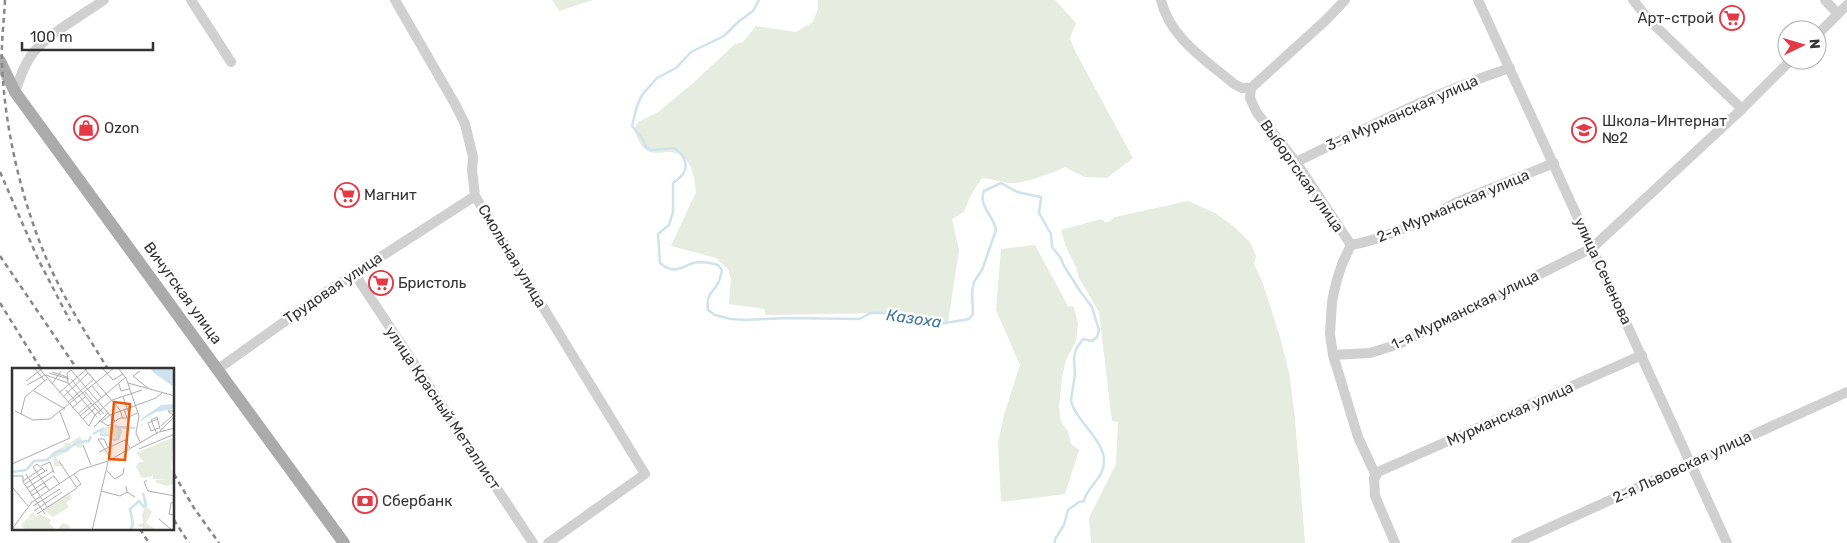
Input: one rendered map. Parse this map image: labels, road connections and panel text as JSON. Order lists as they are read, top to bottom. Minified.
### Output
{"streets":{"main road":["Вичугская улица"],"street":["3-я Мурманская улица","Выборгская улица","2-я Мурманская улица","Смольная улица","улица Сеченова","Трудовая улица","1-я Мурманская улица","улица Красный Металлист","Мурманская улица","2-я Львовская улица"]},"crossings":[["3-я Мурманская улица","Выборгская улица"],["3-я Мурманская улица","улица Сеченова"],["Выборгская улица","2-я Мурманская улица"],["Выборгская улица","1-я Мурманская улица"],["Выборгская улица","Мурманская улица"],["2-я Мурманская улица","улица Сеченова"],["Смольная улица","Трудовая улица"],["улица Сеченова","1-я Мурманская улица"],["улица Сеченова","Мурманская улица"],["улица Сеченова","2-я Львовская улица"],["Трудовая улица","Вичугская улица"],["Трудовая улица","улица Красный Металлист"]],"water":["Казоха"],"places":{"supermarket":["Арт-строй","Магнит","Бристоль"],"shop":["Ozon"],"school or university":["Школа-Интернат №2"],"bank":["Сбербанк"]},"scale_bar":"100 m","north":"right"}
